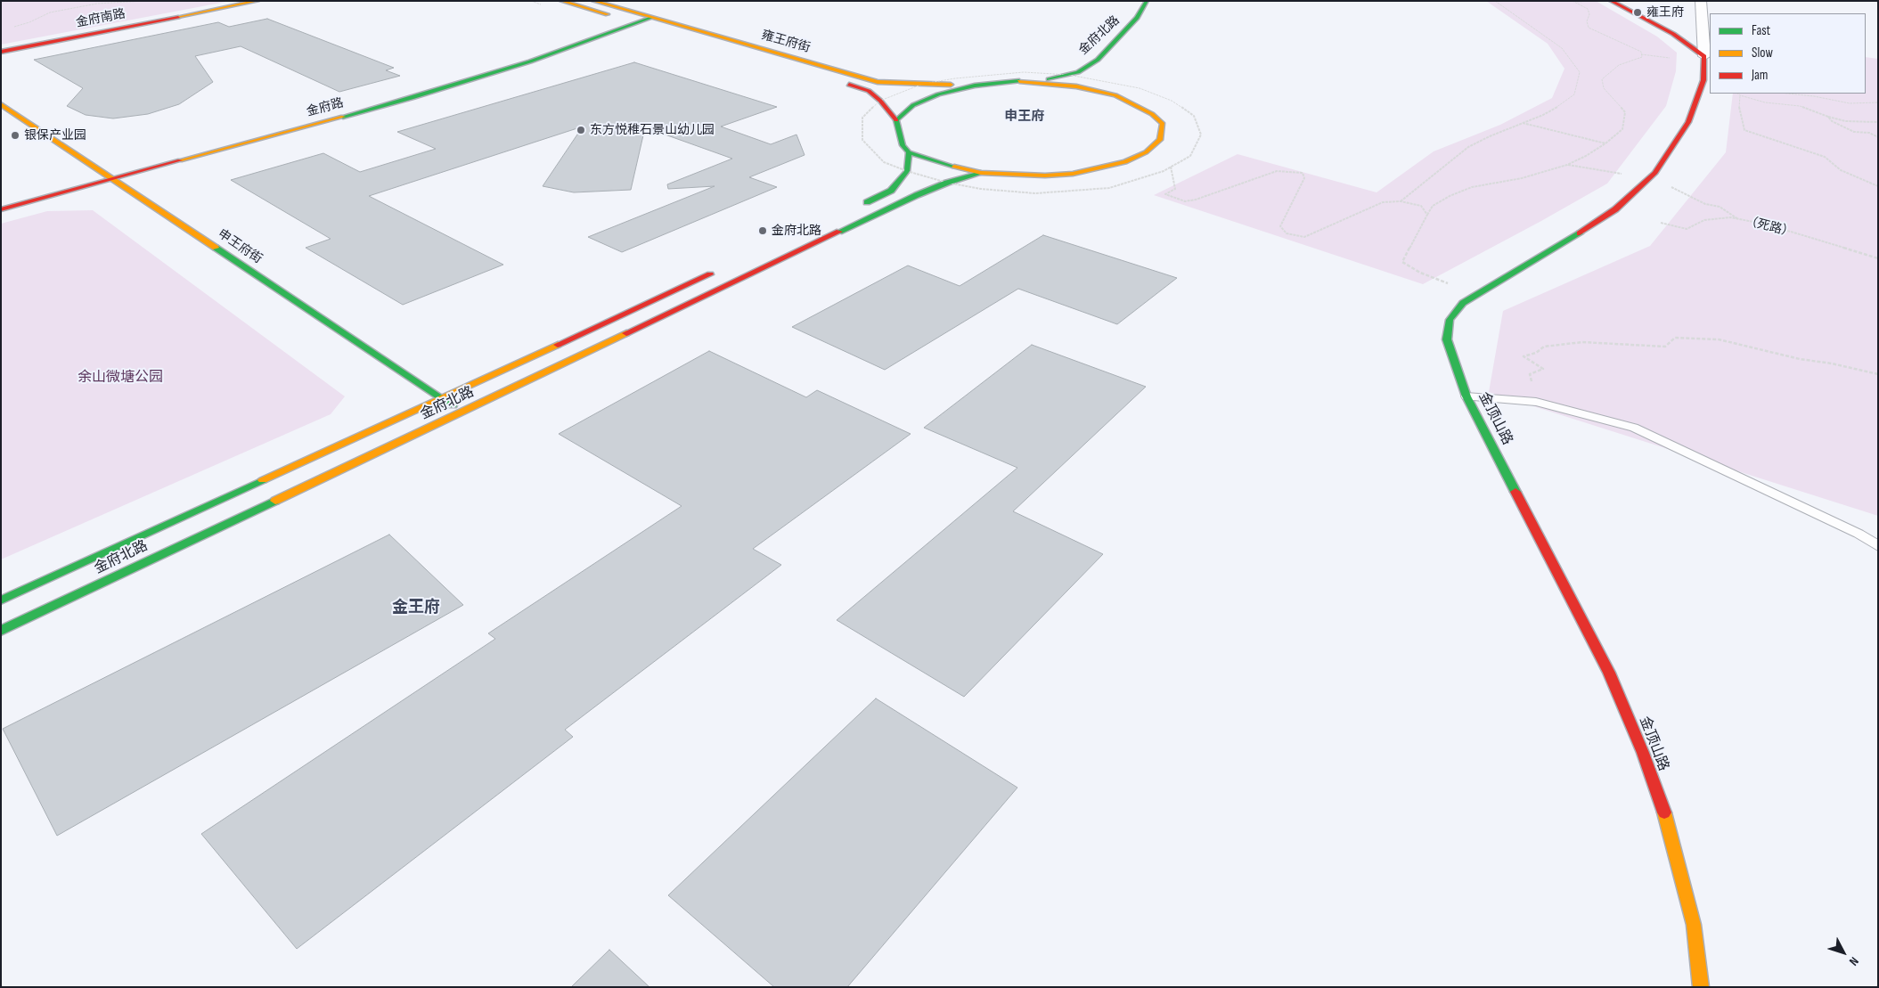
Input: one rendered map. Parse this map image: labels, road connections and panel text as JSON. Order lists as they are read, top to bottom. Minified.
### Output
{"streets":{"main road":["金府南路","金府北路","雍王府街","金府路","申王府街","金顶山路"],"path":["（死路）"]},"crossings":[["金府北路","申王府街"],["雍王府街","金府路"],["金府路","申王府街"]],"districts":["申王府","金王府"],"parks":["余山微塘公园"],"places":["雍王府","东方悦稚石景山幼儿园","银保产业园","金府北路"],"legend":["Fast","Slow","Jam"],"north":"bottom right"}
